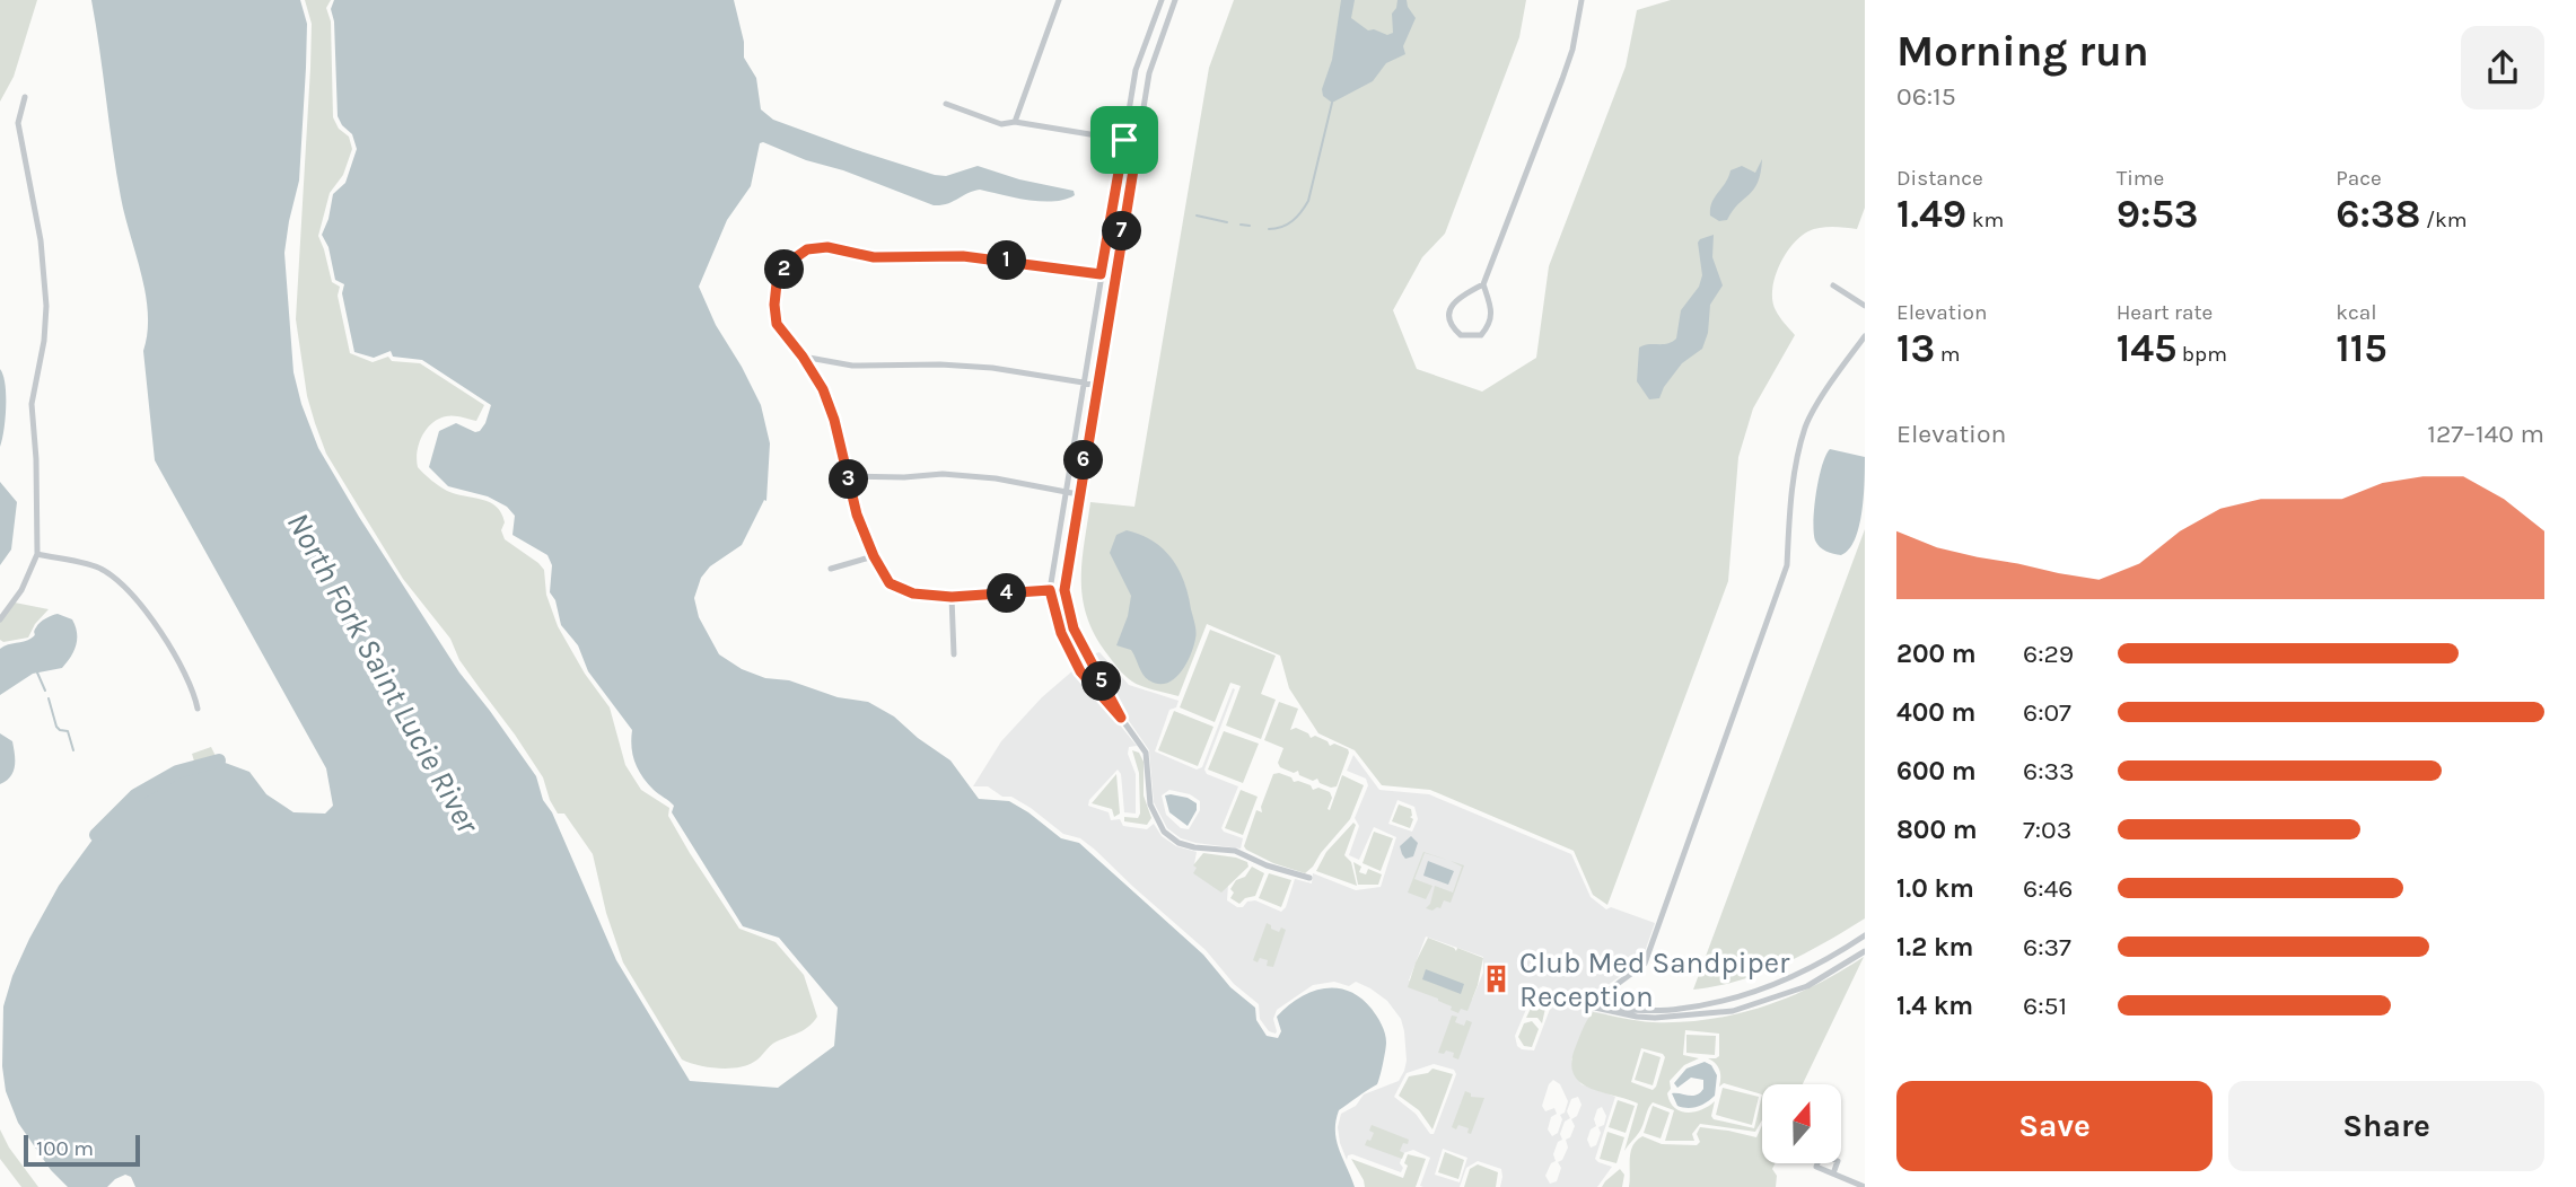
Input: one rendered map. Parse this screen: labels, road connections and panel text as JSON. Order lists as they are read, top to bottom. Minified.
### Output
{"water":["North Fork Saint Lucie River"],"places":{"building":["Club Med Sandpiper Reception"]},"scale_bar":"100 m","north":"top","page":{"heading":["Morning run","06:15"],"stats":[["Distance","1.49 km"],["Time","9:53"],["Pace","6:38 /km"],["Elevation","13 m"],["Heart rate","145 bpm"],["kcal","115"]],"pins":["7","1","2","6","3","4","5"],"chart":["Elevation","127–140 m"],"list":[{"name":"200 m","note":"6:29"},{"name":"400 m","note":"6:07"},{"name":"600 m","note":"6:33"},{"name":"800 m","note":"7:03"},{"name":"1.0 km","note":"6:46"},{"name":"1.2 km","note":"6:37"},{"name":"1.4 km","note":"6:51"}],"buttons":["Save","Share"],"scale":"100 m"}}
